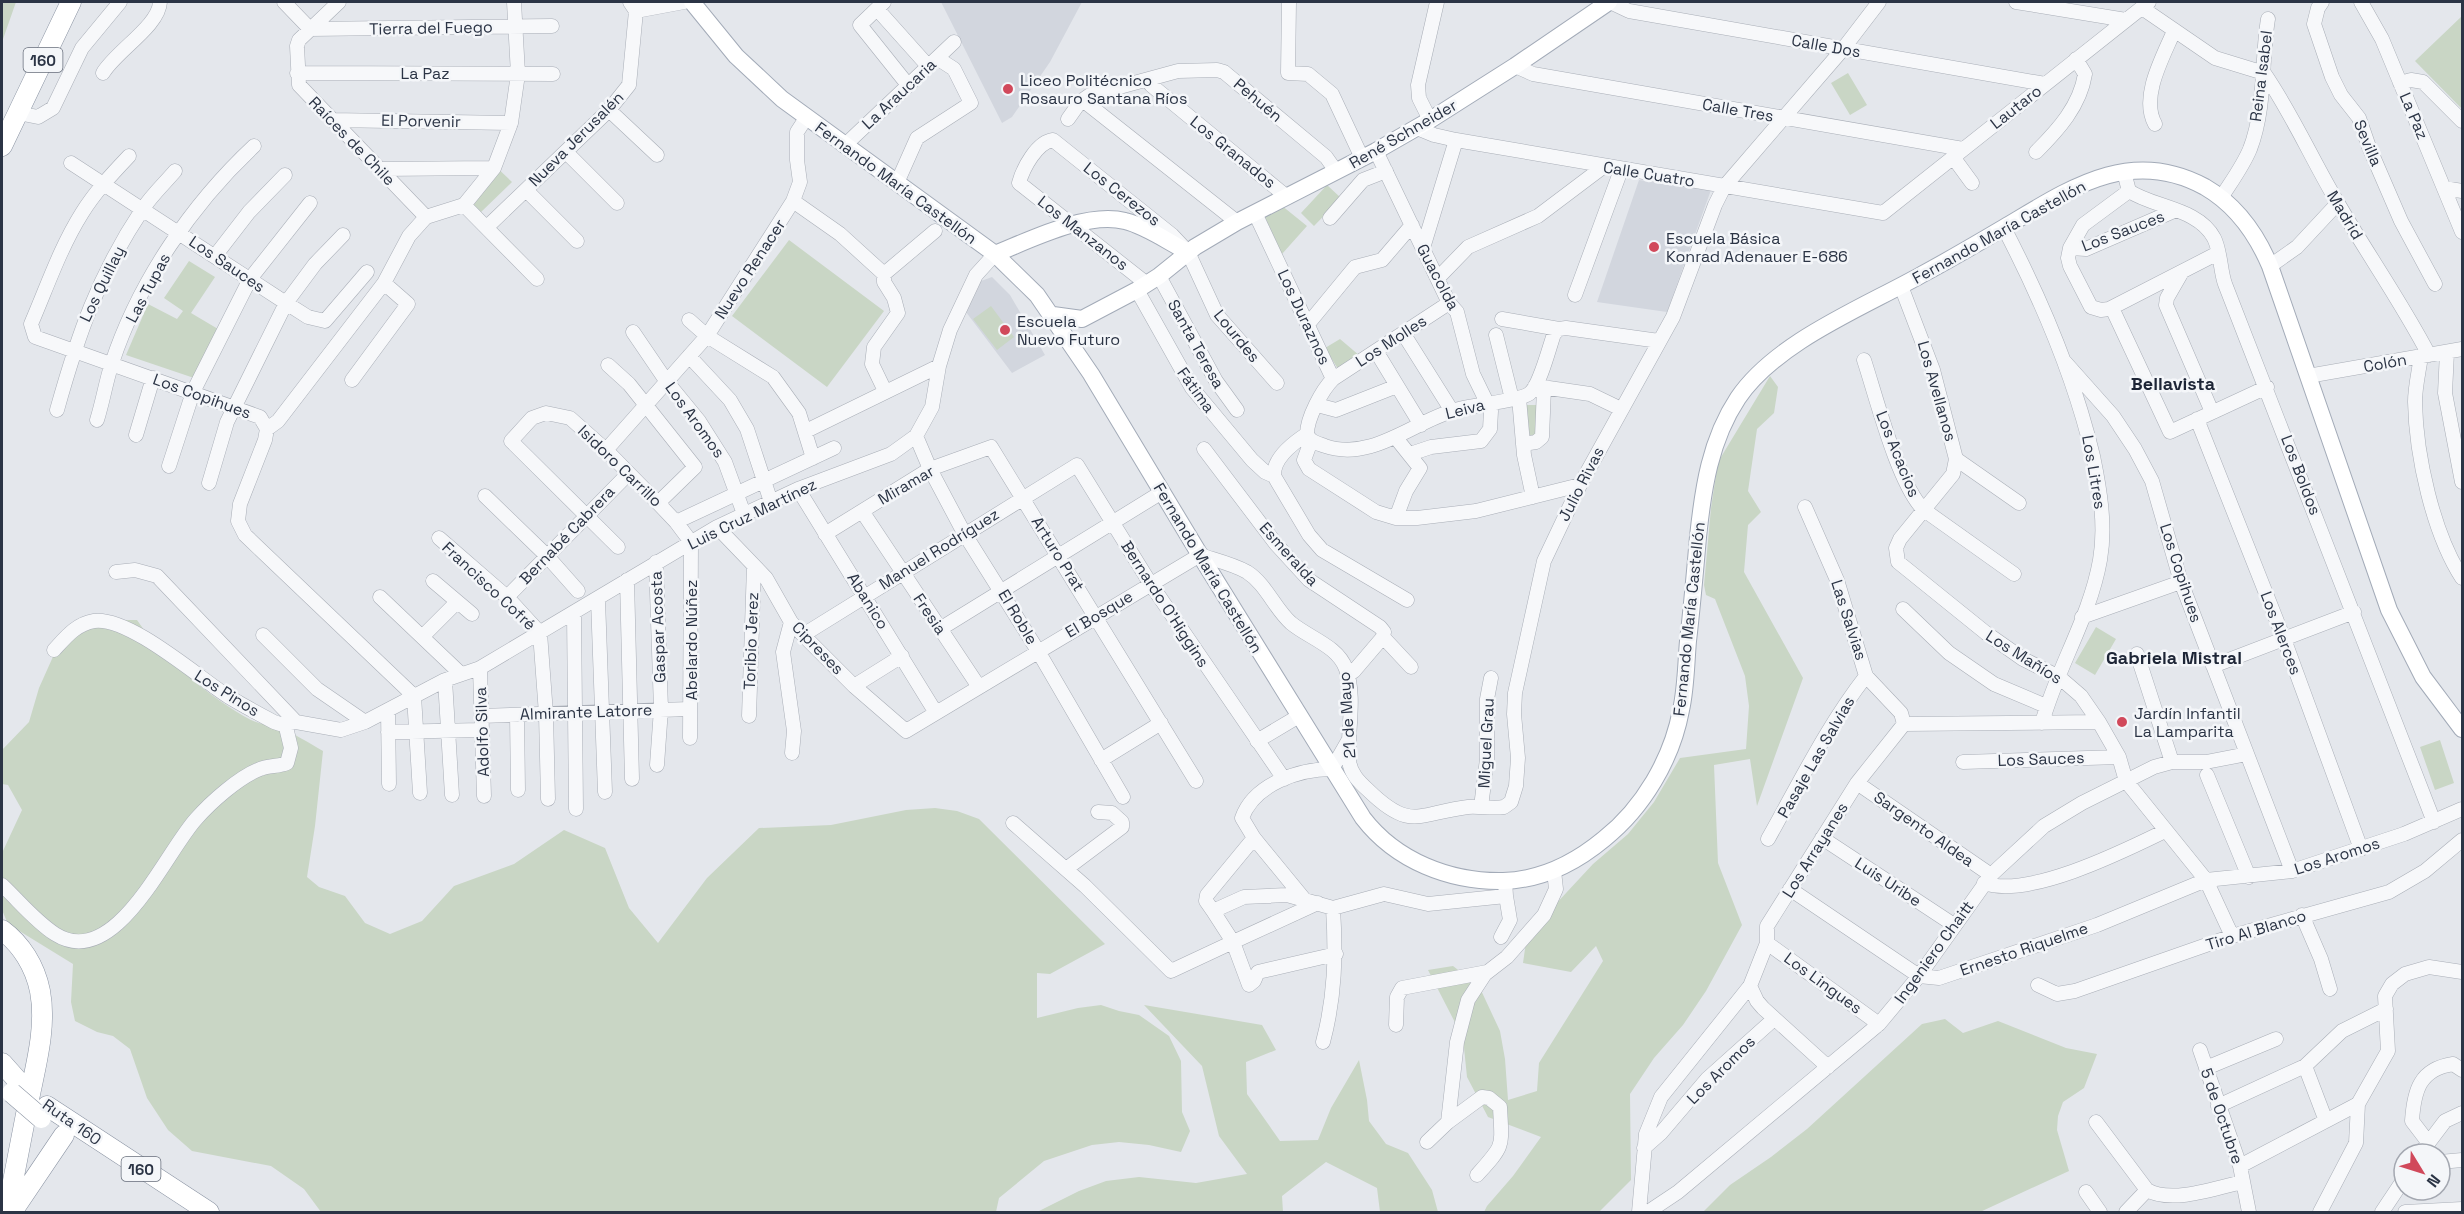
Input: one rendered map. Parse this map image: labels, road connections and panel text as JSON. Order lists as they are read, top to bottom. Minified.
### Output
{"streets":{"highway":["160","Ruta 160"],"main road":["René Schneider","Fernando María Castellón"],"street":["Tierra del Fuego","Calle Dos","La Paz","Reina Isabel","La Araucaria","Pehuén","Lautaro","Calle Tres","El Porvenir","Nueva Jerusalén","Raíces de Chile","Sevilla","Los Granados","Calle Cuatro","Los Cerezos","Madrid","Los Sauces","Los Manzanos","Nuevo Renacer","Guacolda","Los Quillay","Las Tupas","Los Duraznos","Lourdes","Los Molles","Santa Teresa","Colón","Fátima","Los Avellanos","Los Copihues","Leiva","Los Aromos","Los Acacios","Isidoro Carrillo","Los Litres","Los Boldos","Julio Rivas","Miramar","Luis Cruz Martínez","Bernabé Cabrera","Manuel Rodríguez","Arturo Prat","Esmeralda","Francisco Cofré","Abanico","Bernardo O'Higgins","Fresia","El Bosque","El Roble","Las Salvias","Gaspar Acosta","Los Alerces","Abelardo Núñez","Toribio Jerez","Cipreses","Los Mañíos","Los Pinos","Almirante Latorre","21 de Mayo","Adolfo Silva","Miguel Grau","Pasaje Las Salvias","Sargento Aldea","Los Arrayanes","Luis Uribe","Tiro Al Blanco","Ernesto Riquelme","Ingeniero Chaitt","Los Lingues","5 de Octubre"]},"crossings":[["Tierra del Fuego","Raíces de Chile"],["Calle Dos","Lautaro"],["Calle Dos","René Schneider"],["Calle Dos","Julio Rivas"],["La Paz","Raíces de Chile"],["Reina Isabel","Fernando María Castellón"],["Reina Isabel","Madrid"],["La Araucaria","Fernando María Castellón"],["Pehuén","René Schneider"],["Lautaro","Calle Tres"],["Lautaro","Calle Cuatro"],["Calle Tres","René Schneider"],["Calle Tres","Julio Rivas"],["El Porvenir","Raíces de Chile"],["René Schneider","Los Granados"],["René Schneider","Calle Cuatro"],["René Schneider","Los Cerezos"],["René Schneider","Los Manzanos"],["René Schneider","Guacolda"],["René Schneider","Los Duraznos"],["René Schneider","Lourdes"],["René Schneider","Santa Teresa"],["René Schneider","Fátima"],["Calle Cuatro","Julio Rivas"],["Fernando María Castellón","Colón"],["Fernando María Castellón","Los Avellanos"],["Fernando María Castellón","Los Litres"],["Fernando María Castellón","Luis Cruz Martínez"],["Fernando María Castellón","El Bosque"],["Fernando María Castellón","21 de Mayo"],["Los Cerezos","Los Manzanos"],["Los Cerezos","Lourdes"],["Madrid","Colón"],["Los Sauces","Los Quillay"],["Los Sauces","Las Tupas"],["Los Sauces","Los Copihues"],["Los Sauces","Los Boldos"],["Los Sauces","Los Mañíos"],["Los Manzanos","Santa Teresa"],["Los Manzanos","Fátima"],["Nuevo Renacer","Los Aromos"],["Nuevo Renacer","Isidoro Carrillo"],["Guacolda","Los Molles"],["Guacolda","Leiva"],["Los Quillay","Los Copihues"],["Las Tupas","Los Copihues"],["Los Duraznos","Los Molles"],["Los Duraznos","Leiva"],["Santa Teresa","Fátima"],["Los Avellanos","Los Mañíos"],["Los Copihues","Los Aromos"],["Los Copihues","Los Litres"],["Los Copihues","Luis Cruz Martínez"],["Los Copihues","Los Pinos"],["Los Copihues","Ingeniero Chaitt"],["Los Aromos","Los Boldos"],["Los Aromos","Luis Cruz Martínez"],["Los Aromos","Los Alerces"],["Los Aromos","Los Mañíos"],["Los Aromos","Los Arrayanes"],["Los Aromos","Ernesto Riquelme"],["Los Acacios","Los Mañíos"],["Isidoro Carrillo","Luis Cruz Martínez"],["Isidoro Carrillo","Bernabé Cabrera"],["Isidoro Carrillo","Abelardo Núñez"],["Los Litres","Los Mañíos"],["Julio Rivas","21 de Mayo"],["Miramar","Arturo Prat"],["Miramar","Abanico"],["Miramar","Fresia"],["Miramar","El Roble"],["Luis Cruz Martínez","Francisco Cofré"],["Luis Cruz Martínez","Abanico"],["Luis Cruz Martínez","El Roble"],["Luis Cruz Martínez","Gaspar Acosta"],["Luis Cruz Martínez","Abelardo Núñez"],["Luis Cruz Martínez","Cipreses"],["Luis Cruz Martínez","Los Pinos"],["Luis Cruz Martínez","Adolfo Silva"],["Bernabé Cabrera","Francisco Cofré"],["Manuel Rodríguez","Arturo Prat"],["Manuel Rodríguez","Abanico"],["Manuel Rodríguez","Bernardo O'Higgins"],["Manuel Rodríguez","Fresia"],["Manuel Rodríguez","El Roble"],["Manuel Rodríguez","Cipreses"],["Arturo Prat","El Bosque"],["Abanico","El Bosque"],["Bernardo O'Higgins","El Bosque"],["Fresia","El Bosque"],["El Bosque","El Roble"],["El Bosque","Cipreses"],["El Bosque","21 de Mayo"],["Las Salvias","Pasaje Las Salvias"],["Las Salvias","Los Arrayanes"],["Gaspar Acosta","Almirante Latorre"],["Abelardo Núñez","Almirante Latorre"],["Toribio Jerez","Cipreses"],["Los Mañíos","Sargento Aldea"],["Los Mañíos","Tiro Al Blanco"],["Los Mañíos","Ernesto Riquelme"],["Los Mañíos","Ingeniero Chaitt"],["Almirante Latorre","Adolfo Silva"],["21 de Mayo","Miguel Grau"],["Sargento Aldea","Los Arrayanes"],["Sargento Aldea","Ingeniero Chaitt"],["Los Arrayanes","Luis Uribe"],["Los Arrayanes","Los Lingues"],["Luis Uribe","Ingeniero Chaitt"],["Ernesto Riquelme","Ingeniero Chaitt"],["Ingeniero Chaitt","Los Lingues"]],"districts":["Bellavista","Gabriela Mistral"],"places":["Liceo Politécnico Rosauro Santana Ríos","Escuela Básica Konrad Adenauer E-686","Escuela Nuevo Futuro","Jardín Infantil La Lamparita"],"north":"bottom right"}
